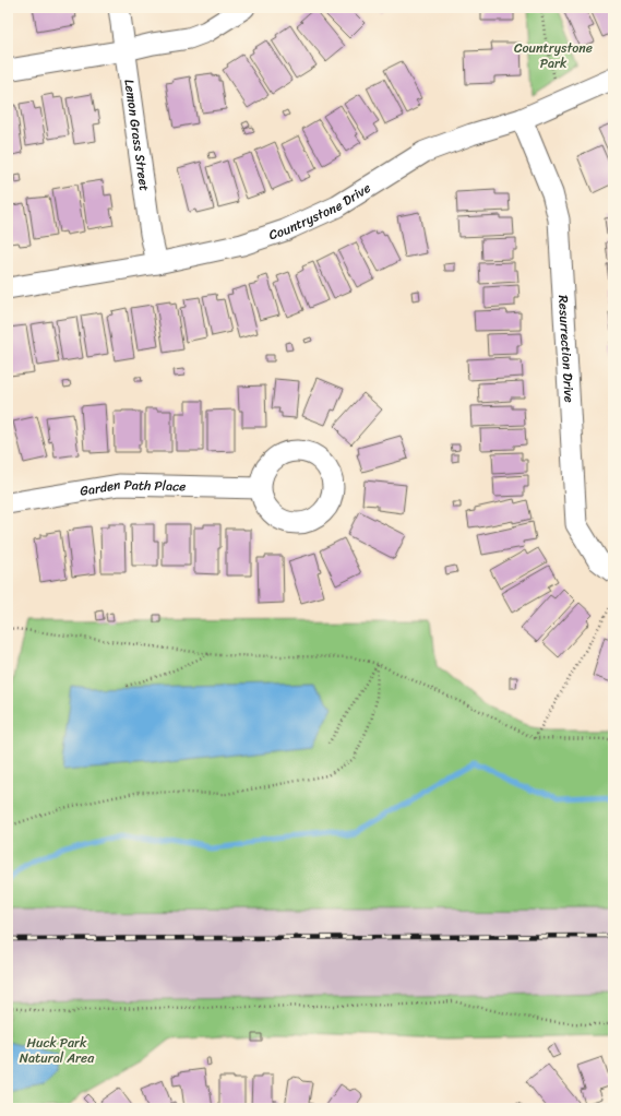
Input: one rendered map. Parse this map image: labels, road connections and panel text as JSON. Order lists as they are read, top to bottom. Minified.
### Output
{"streets":{"street":["Lemon Grass Street","Countrystone Drive","Resurrection Drive","Garden Path Place"]},"crossings":[["Lemon Grass Street","Countrystone Drive"],["Countrystone Drive","Resurrection Drive"]],"parks":["Countrystone Park","Huck Park Natural Area"]}
